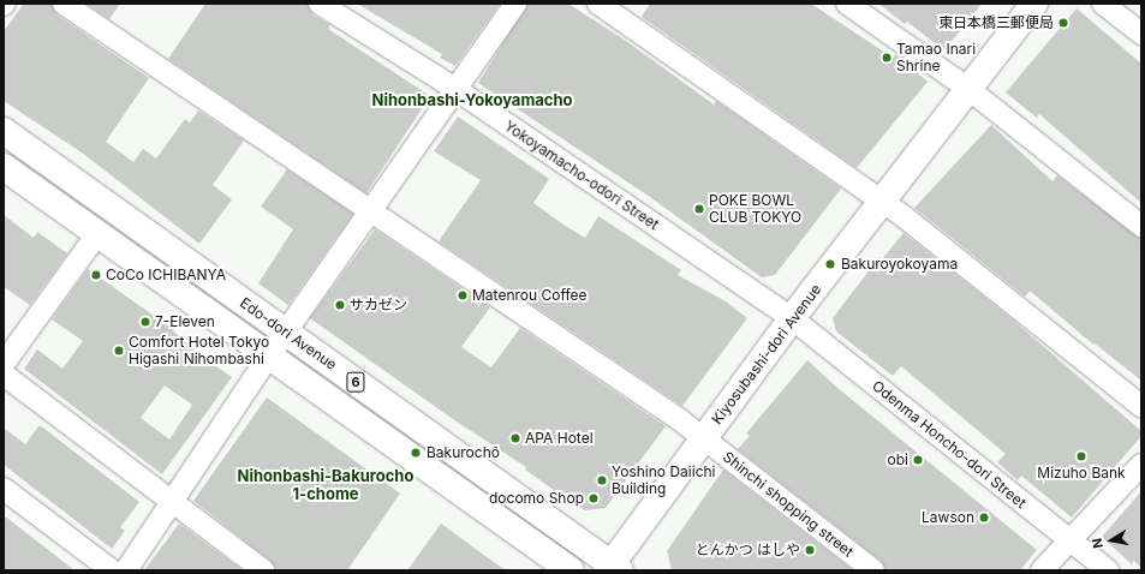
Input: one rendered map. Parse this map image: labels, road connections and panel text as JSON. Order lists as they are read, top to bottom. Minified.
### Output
{"streets":{"main road":["Edo-dori Avenue","Kiyosubashi-dori Avenue","6"],"street":["Yokoyamacho-odori Street","Odenma Honcho-dori Street","Shinchi shopping street"]},"crossings":[["Yokoyamacho-odori Street","Kiyosubashi-dori Avenue"],["Yokoyamacho-odori Street","Odenma Honcho-dori Street"],["Edo-dori Avenue","Kiyosubashi-dori Avenue"],["Kiyosubashi-dori Avenue","Odenma Honcho-dori Street"],["Kiyosubashi-dori Avenue","Shinchi shopping street"]],"districts":["Nihonbashi-Yokoyamacho","Nihonbashi-Bakurocho 1-chome"],"places":["東日本橋三郵便局","Tamao Inari Shrine","POKE BOWL CLUB TOKYO","Bakuroyokoyama","CoCo ICHIBANYA","Matenrou Coffee","サカゼン","7-Eleven","Comfort Hotel Tokyo Higashi Nihombashi","APA Hotel","Bakurochō","Mizuho Bank","obi","Yoshino Daiichi Building","docomo Shop","Lawson","とんかつ はしや"],"north":"left"}
